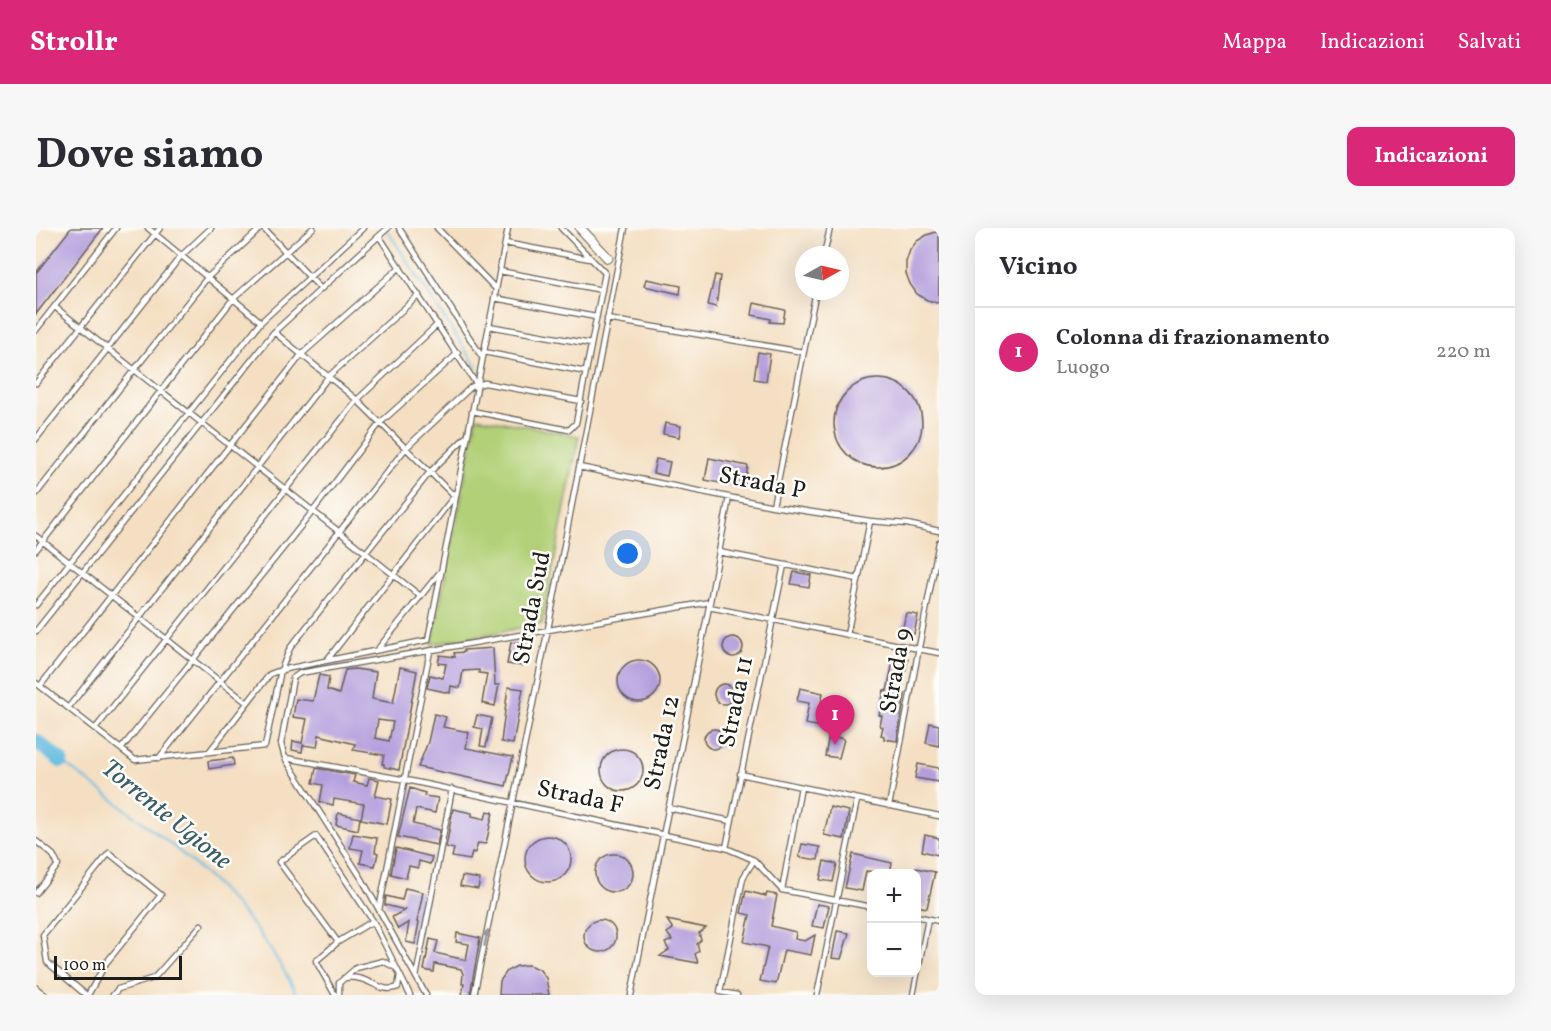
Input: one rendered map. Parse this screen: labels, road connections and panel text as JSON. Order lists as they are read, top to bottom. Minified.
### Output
{"streets":{"lane":["Strada P","Strada Sud","Strada 9","Strada 11","Strada 12","Strada F"]},"crossings":[["Strada P","Strada Sud"],["Strada P","Strada 12"],["Strada Sud","Strada F"],["Strada 11","Strada F"],["Strada 12","Strada F"]],"water":["Torrente Ugione"],"scale_bar":"100 m","north":"right","page":{"header":"Strollr","nav":["Mappa","Indicazioni","Salvati"],"title":"Dove siamo","buttons":"Indicazioni","heading":"Vicino","list":[{"mark":"1","name":"Colonna di frazionamento","note":"Luogo","value":"220 m"}],"pins":"1","map_buttons":["+","−"],"scale":"100 m"}}
